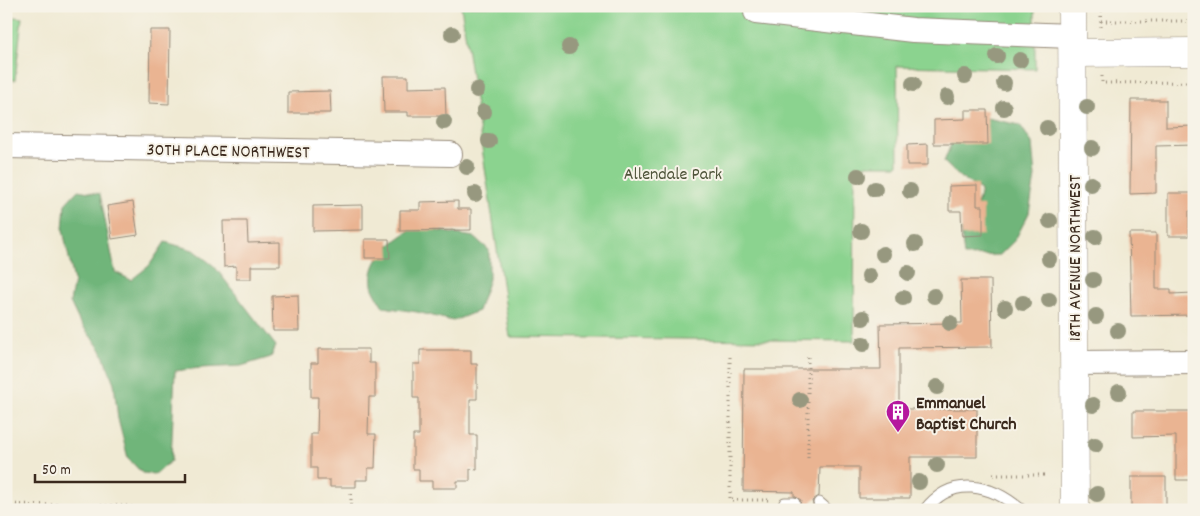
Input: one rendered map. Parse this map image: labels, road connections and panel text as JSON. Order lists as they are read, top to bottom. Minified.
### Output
{"streets":{"main road":["18TH AVENUE NORTHWEST"],"street":["30TH PLACE NORTHWEST"]},"parks":["Allendale Park"],"places":{"building":["Emmanuel Baptist Church"]},"scale_bar":"50 m"}
